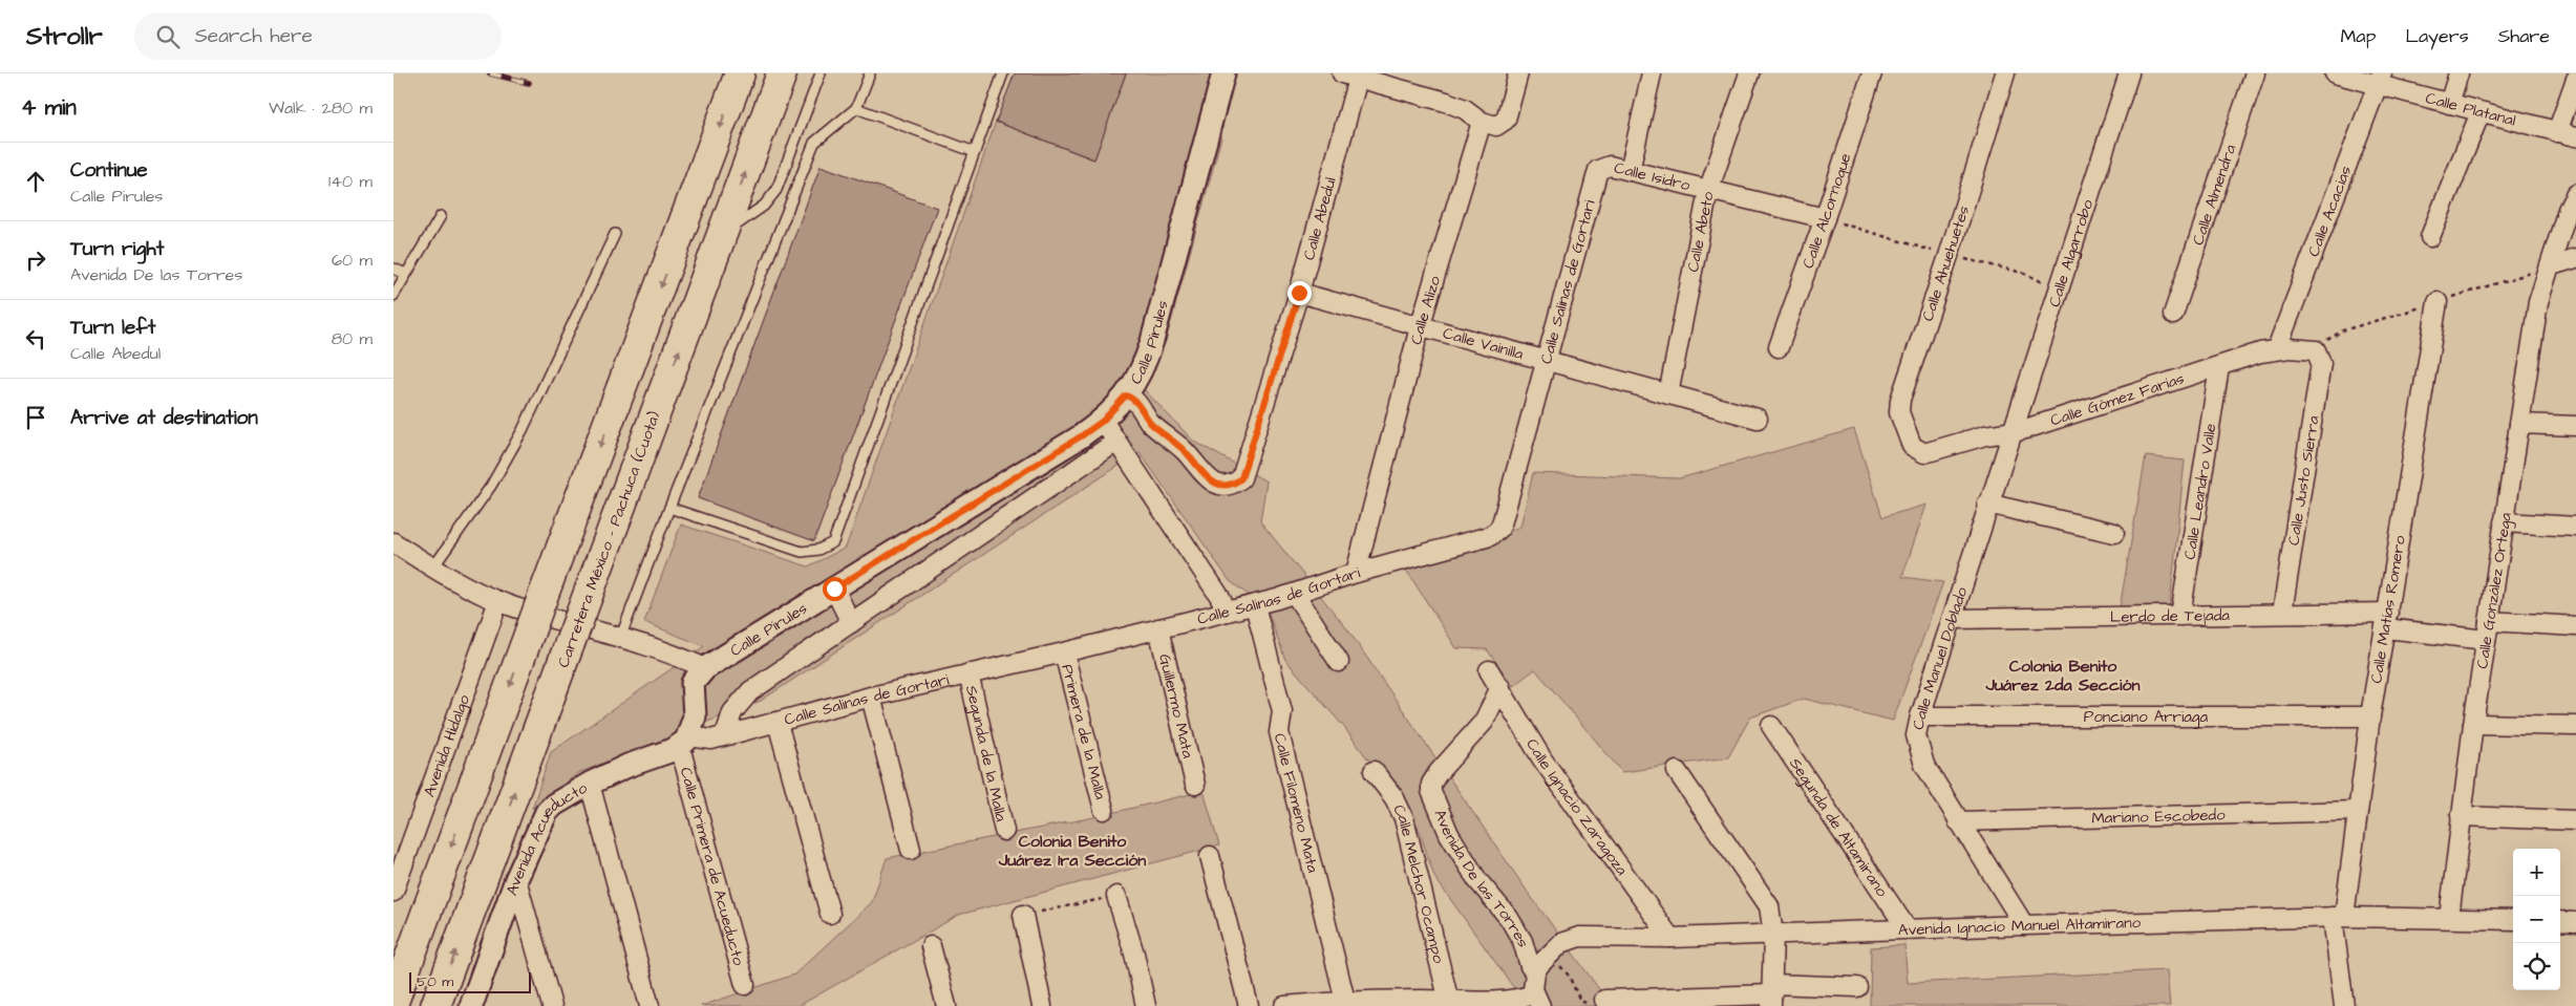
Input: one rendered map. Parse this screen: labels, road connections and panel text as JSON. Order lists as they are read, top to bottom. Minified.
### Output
{"streets":{"highway":["Carretera México - Pachuca (Cuota)"],"street":["Calle Platanal","Calle Isidro","Calle Almendra","Calle Alcornoque","Calle Acacias","Calle Abedul","Calle Abeto","Calle Algarrobo","Calle Ahuehuetes","Calle Salinas de Gortari","Calle Alizo","Calle Pirules","Calle Vainilla","Calle Gómez Farías","Calle Justo Sierra","Calle Leandro Valle","Calle González Ortega","Calle Matías Romero","Lerdo de Tejada","Calle Manuel Doblado","Guillermo Mata","Ponciano Arriaga","Primera de la Malla","Avenida Hidalgo","Segunda de la Malla","Calle Filomeno Mata","Calle Ignacio Zaragoza","Mariano Escobedo","Segunda de Altamirano","Avenida Acueducto","Calle Primera de Acueducto","Avenida De las Torres","Calle Melchor Ocampo","Avenida Ignacio Manuel Altamirano"]},"crossings":[["Calle Platanal","Calle Acacias"],["Calle Isidro","Calle Alcornoque"],["Calle Isidro","Calle Abeto"],["Calle Isidro","Calle Salinas de Gortari"],["Calle Acacias","Calle Gómez Farías"],["Calle Abedul","Calle Pirules"],["Calle Abedul","Calle Vainilla"],["Calle Abeto","Calle Vainilla"],["Calle Algarrobo","Calle Gómez Farías"],["Calle Algarrobo","Calle Manuel Doblado"],["Calle Ahuehuetes","Calle Gómez Farías"],["Calle Salinas de Gortari","Calle Alizo"],["Calle Salinas de Gortari","Calle Vainilla"],["Calle Salinas de Gortari","Guillermo Mata"],["Calle Salinas de Gortari","Primera de la Malla"],["Calle Salinas de Gortari","Segunda de la Malla"],["Calle Salinas de Gortari","Calle Filomeno Mata"],["Calle Salinas de Gortari","Avenida Acueducto"],["Calle Salinas de Gortari","Calle Primera de Acueducto"],["Calle Alizo","Calle Vainilla"],["Calle Gómez Farías","Calle Justo Sierra"],["Calle Gómez Farías","Calle Leandro Valle"],["Calle Gómez Farías","Calle Manuel Doblado"],["Calle Justo Sierra","Lerdo de Tejada"],["Calle Leandro Valle","Lerdo de Tejada"],["Calle González Ortega","Lerdo de Tejada"],["Calle González Ortega","Avenida Ignacio Manuel Altamirano"],["Calle Matías Romero","Lerdo de Tejada"],["Calle Matías Romero","Ponciano Arriaga"],["Calle Matías Romero","Mariano Escobedo"],["Calle Matías Romero","Avenida Ignacio Manuel Altamirano"],["Lerdo de Tejada","Calle Manuel Doblado"],["Calle Manuel Doblado","Ponciano Arriaga"],["Calle Manuel Doblado","Mariano Escobedo"],["Calle Manuel Doblado","Avenida Ignacio Manuel Altamirano"],["Calle Ignacio Zaragoza","Avenida De las Torres"],["Calle Ignacio Zaragoza","Avenida Ignacio Manuel Altamirano"],["Segunda de Altamirano","Avenida Ignacio Manuel Altamirano"],["Avenida Acueducto","Calle Primera de Acueducto"],["Avenida De las Torres","Avenida Ignacio Manuel Altamirano"]],"districts":["Colonia Benito Juárez 2da Sección","Colonia Benito Juárez 1ra Sección"],"scale_bar":"50 m","page":{"header":"Strollr","search":"Search here","nav":["Map","Layers","Share"],"heading":["4 min","Walk · 280 m"],"list":[["Continue","Calle Pirules","140 m"],["Turn right","Avenida De las Torres","60 m"],["Turn left","Calle Abedul","80 m"],"Arrive at destination"],"map_buttons":["+","−"],"scale":"50 m"}}
